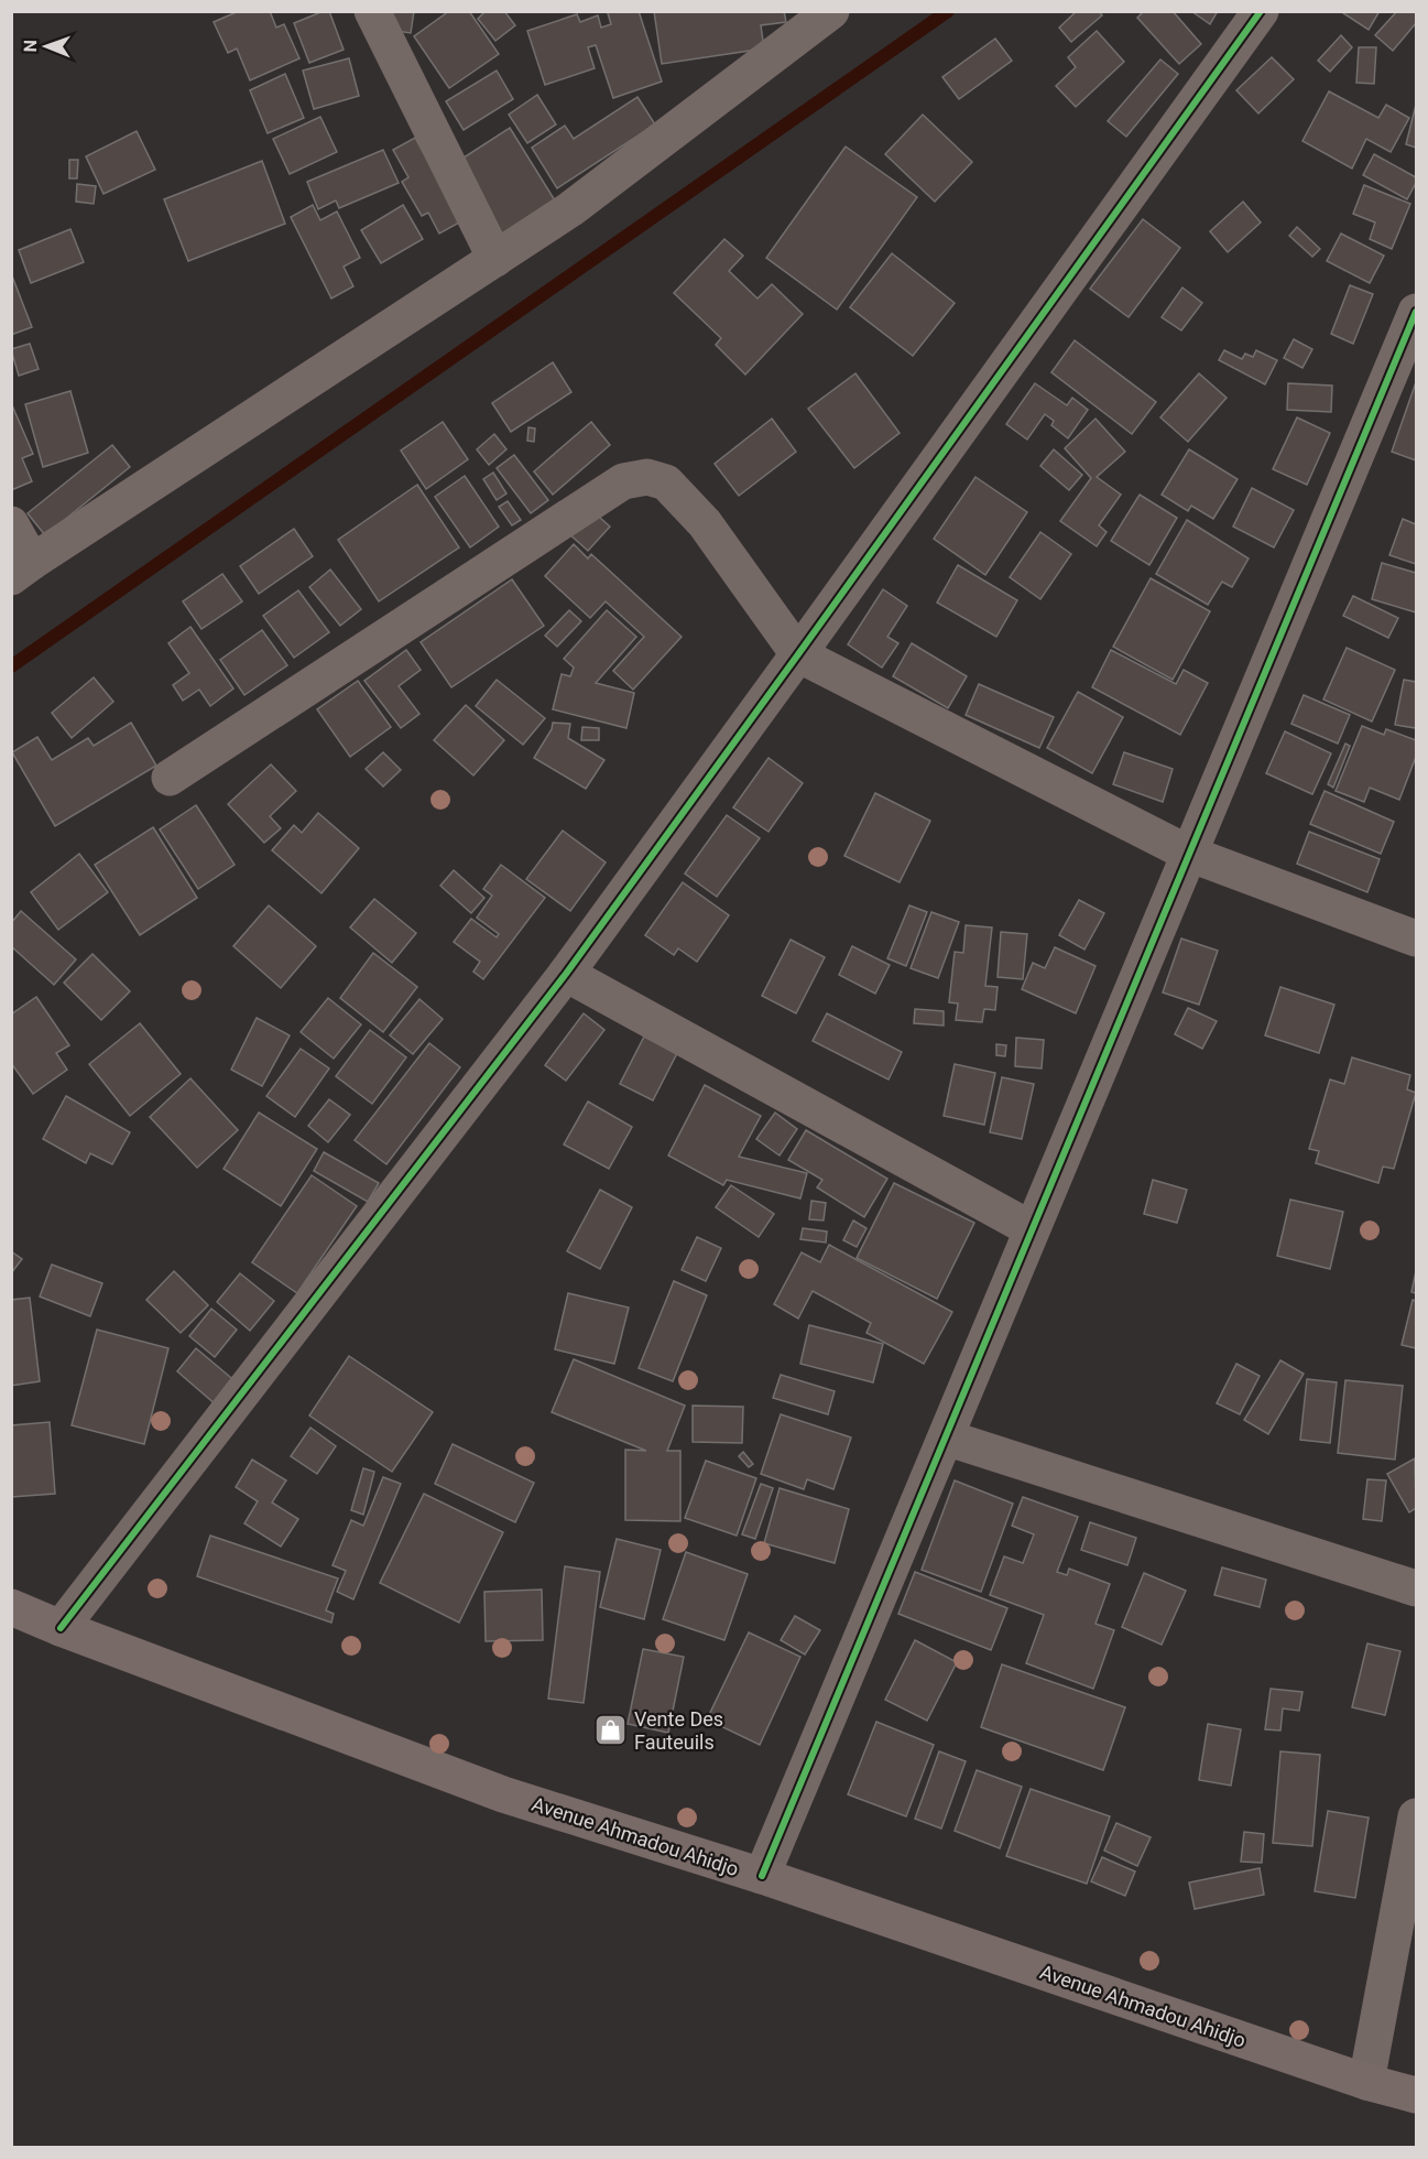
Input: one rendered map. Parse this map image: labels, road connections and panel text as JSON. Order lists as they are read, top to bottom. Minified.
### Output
{"streets":{"main road":["Avenue Ahmadou Ahidjo"]},"places":{"shop":["Vente Des Fauteuils"]},"north":"left"}
